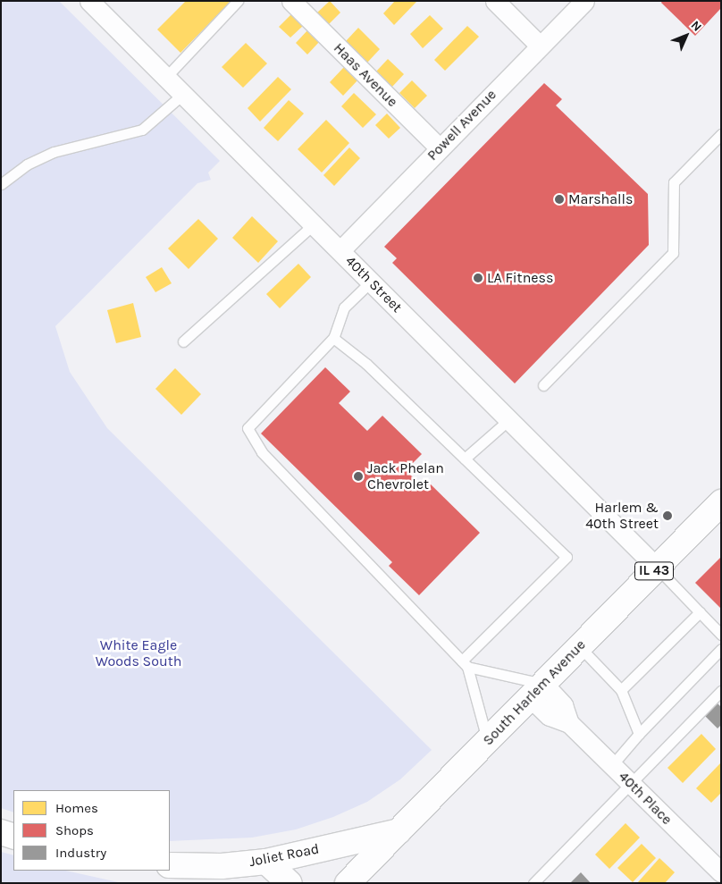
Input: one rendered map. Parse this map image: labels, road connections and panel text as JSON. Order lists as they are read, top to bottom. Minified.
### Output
{"streets":{"main road":["IL 43","South Harlem Avenue","Joliet Road"],"street":["Haas Avenue","Powell Avenue","40th Street","40th Place"]},"crossings":[["Haas Avenue","Powell Avenue"],["Powell Avenue","40th Street"],["40th Street","South Harlem Avenue"],["South Harlem Avenue","40th Place"],["South Harlem Avenue","Joliet Road"]],"parks":["White Eagle Woods South"],"places":["Marshalls","LA Fitness","Jack Phelan Chevrolet","Harlem & 40th Street"],"legend":["Homes","Shops","Industry"],"north":"top right"}
